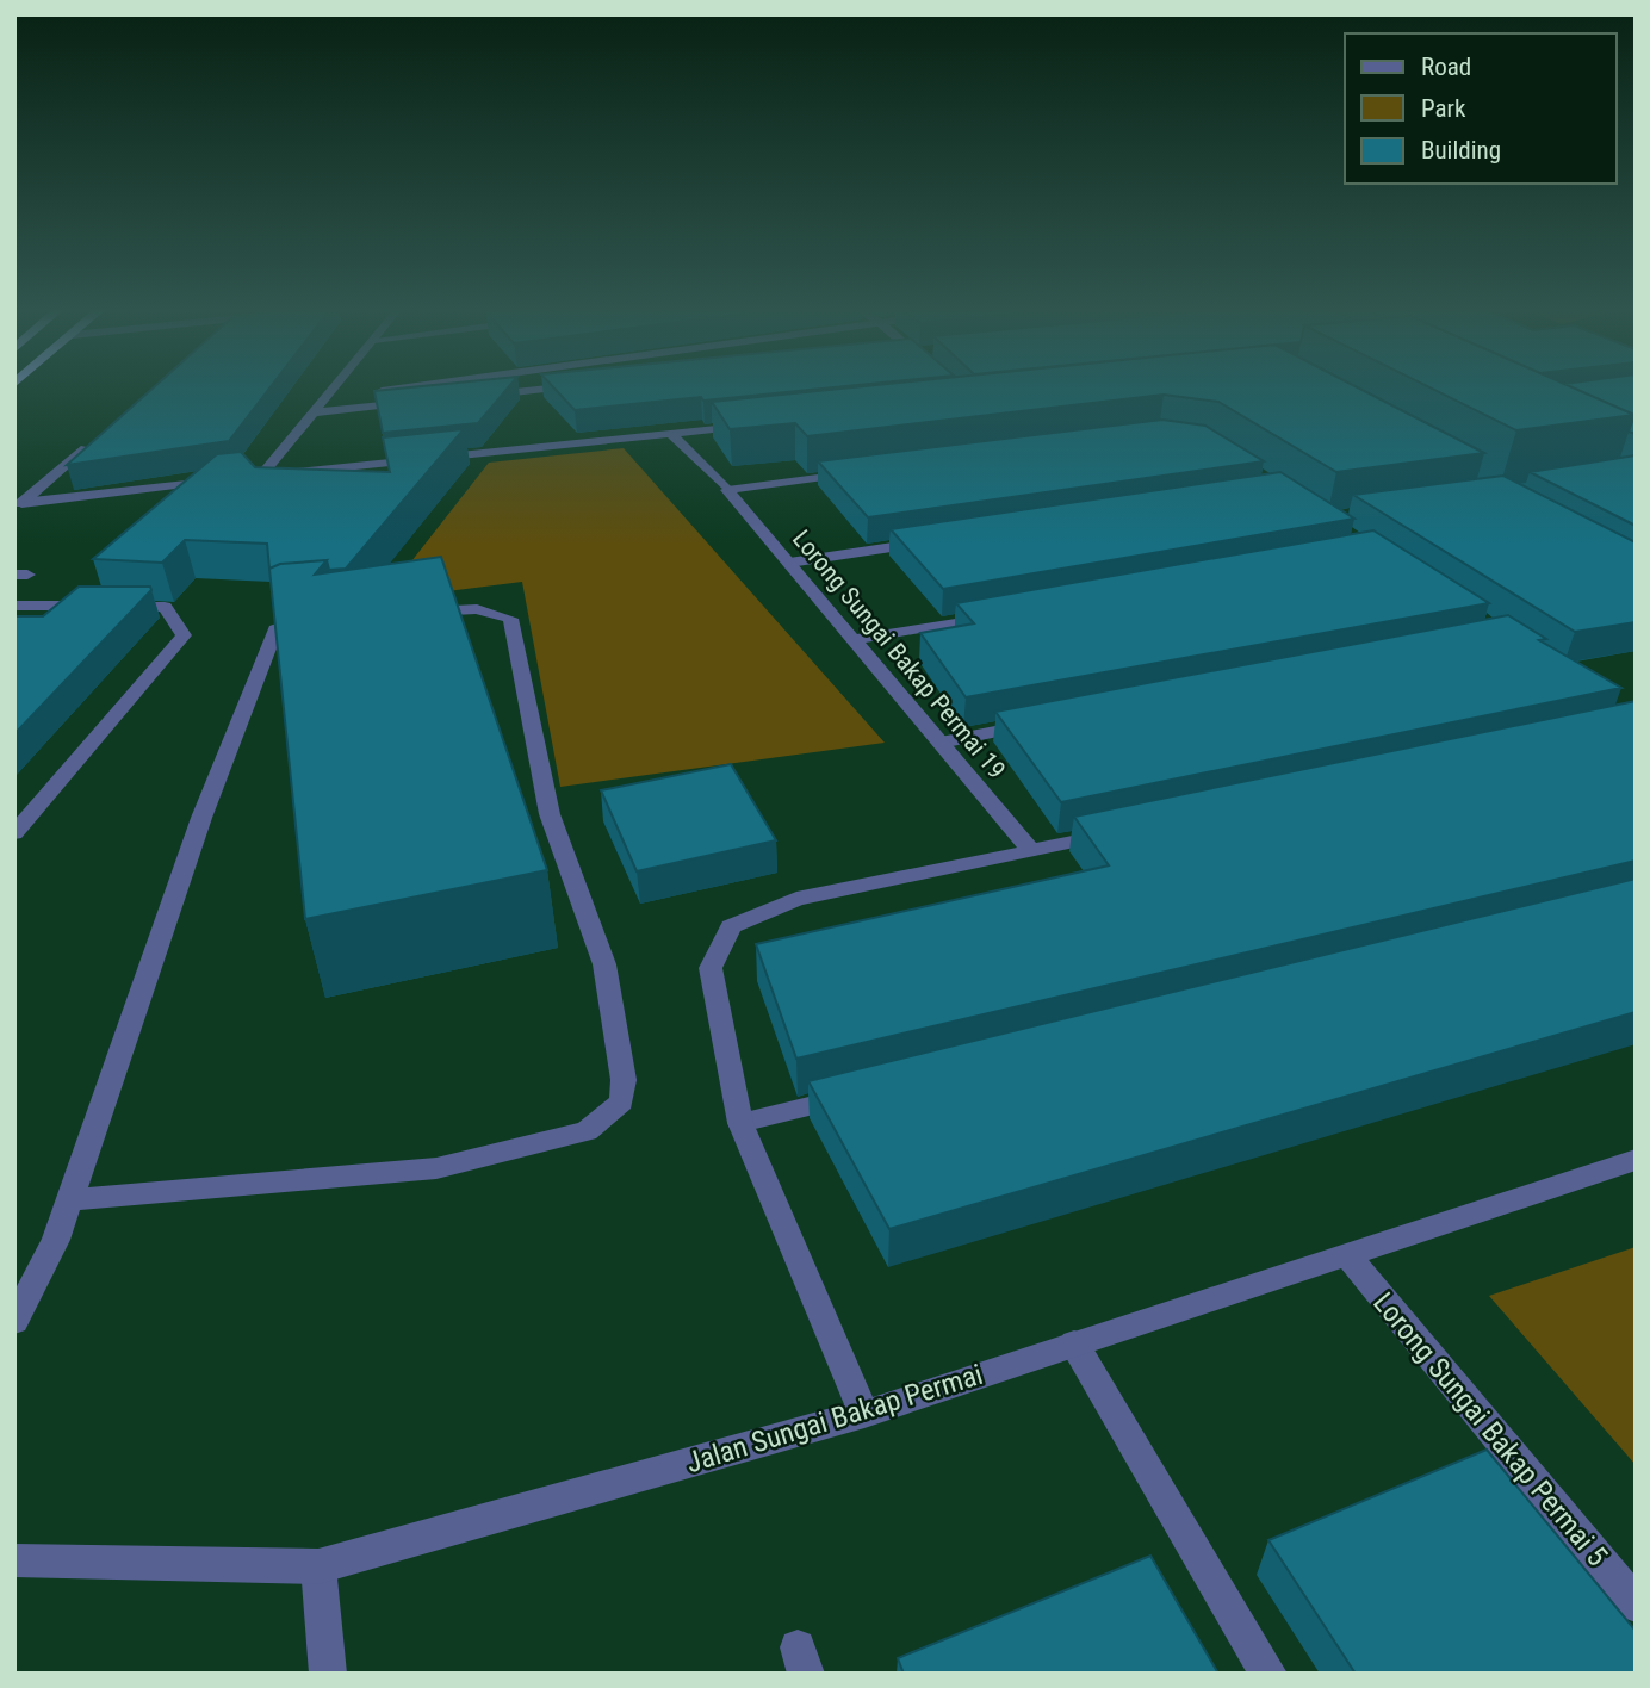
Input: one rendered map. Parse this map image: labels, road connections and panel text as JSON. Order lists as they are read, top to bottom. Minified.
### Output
{"streets":{"street":["Lorong Sungai Bakap Permai 19","Jalan Sungai Bakap Permai","Lorong Sungai Bakap Permai 5"]},"crossings":[["Jalan Sungai Bakap Permai","Lorong Sungai Bakap Permai 5"]],"legend":["Road","Park","Building"]}
